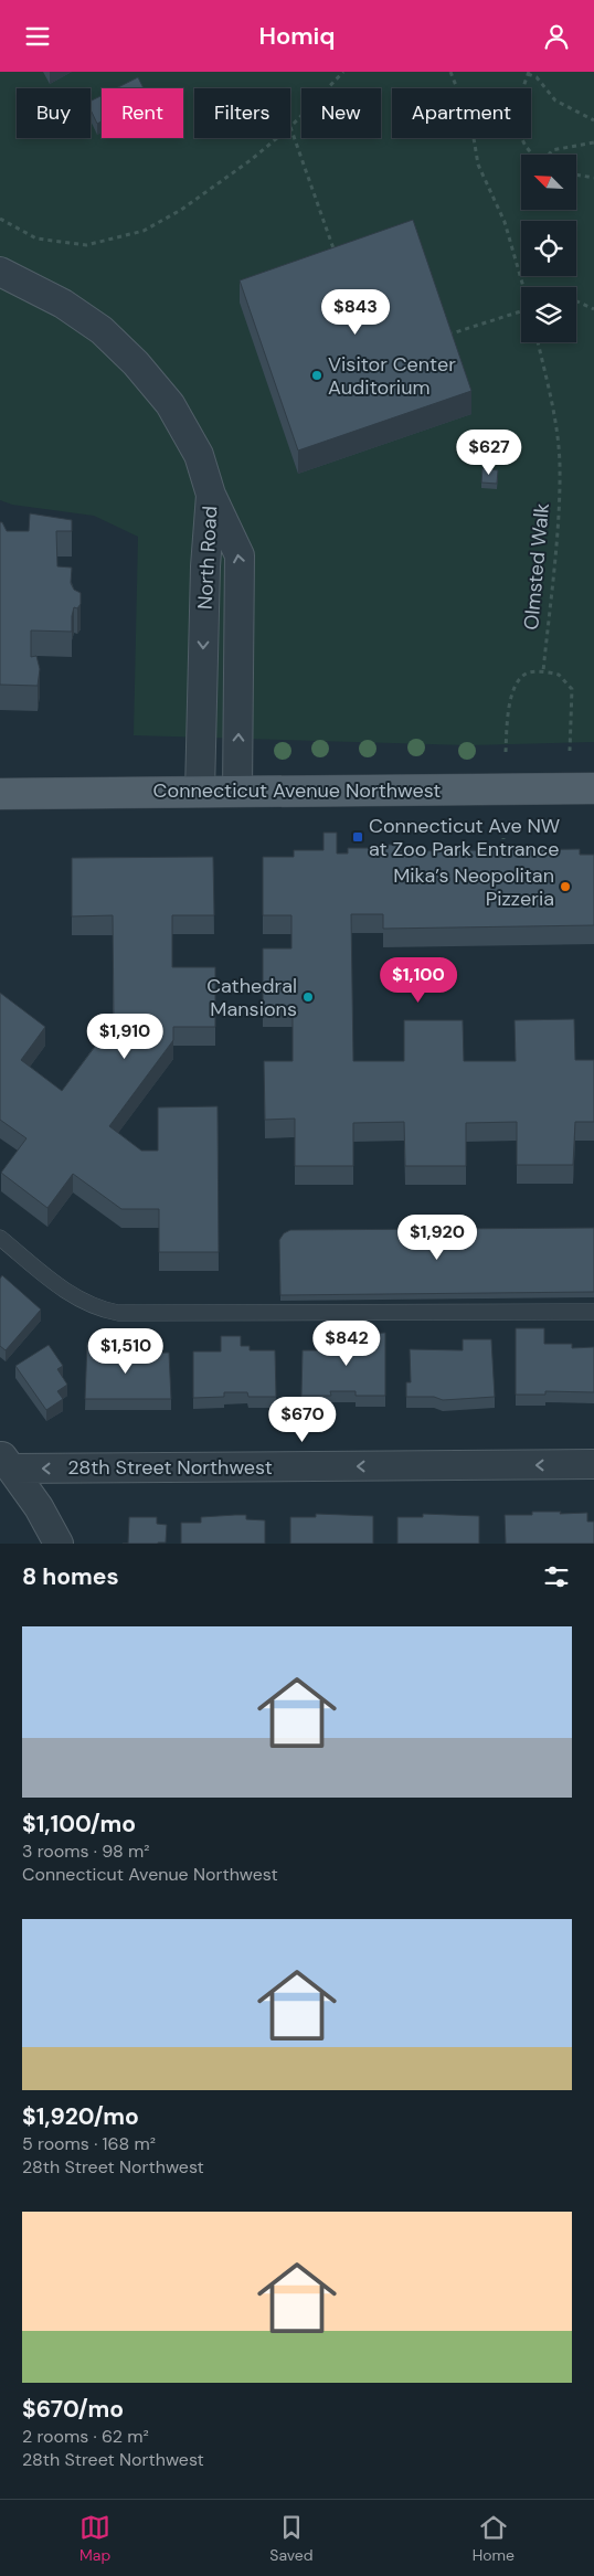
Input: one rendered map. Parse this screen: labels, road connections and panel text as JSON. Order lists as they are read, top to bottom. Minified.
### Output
{"streets":{"main road":["Connecticut Avenue Northwest"],"street":["North Road","28th Street Northwest"],"path":["Olmsted Walk"]},"crossings":[["North Road","Connecticut Avenue Northwest"]],"one_way":["28th Street Northwest"],"places":{"other":["Visitor Center Auditorium","Mika’s Neopolitan Pizzeria","Cathedral Mansions"],"transit":["Connecticut Ave NW at Zoo Park Entrance"]},"north":"top left","page":{"header":"Homiq","chip":["Buy","Rent","Filters","New","Apartment"],"price":["$843","$627","$1,100","$1,910","$1,920","$842","$1,510","$670"],"heading":"8 homes","list":[{"name":"$1,100/mo","note":"3 rooms · 98 m² · Connecticut Avenue Northwest"},{"name":"$1,920/mo","note":"5 rooms · 168 m² · 28th Street Northwest"},{"name":"$670/mo","note":"2 rooms · 62 m² · 28th Street Northwest"}],"tabs":["Map","Saved","Home"]}}
